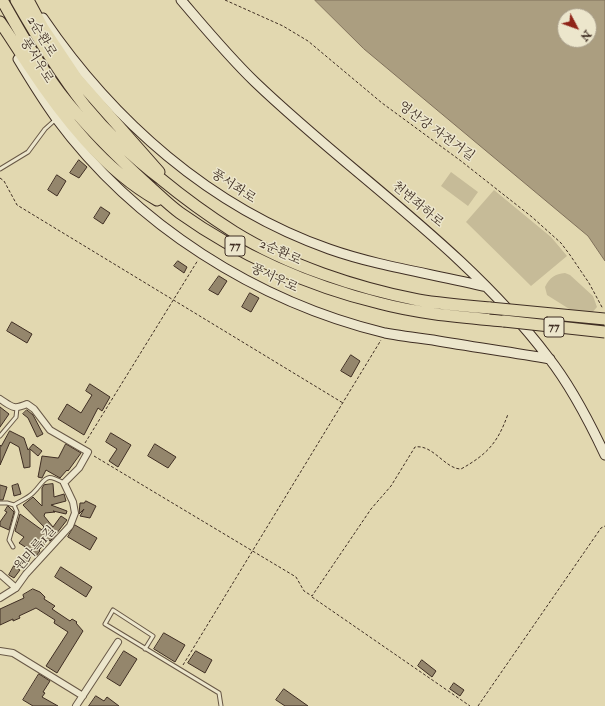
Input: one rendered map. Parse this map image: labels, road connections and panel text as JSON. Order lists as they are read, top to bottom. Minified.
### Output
{"streets":{"highway":["2순환로","77"],"street":["풍서우로","풍서좌로","천변좌하로","원마륵1길"],"path":["영산강 자전거길"]},"crossings":[["풍서우로","천변좌하로"],["풍서좌로","천변좌하로"]],"north":"bottom right"}
